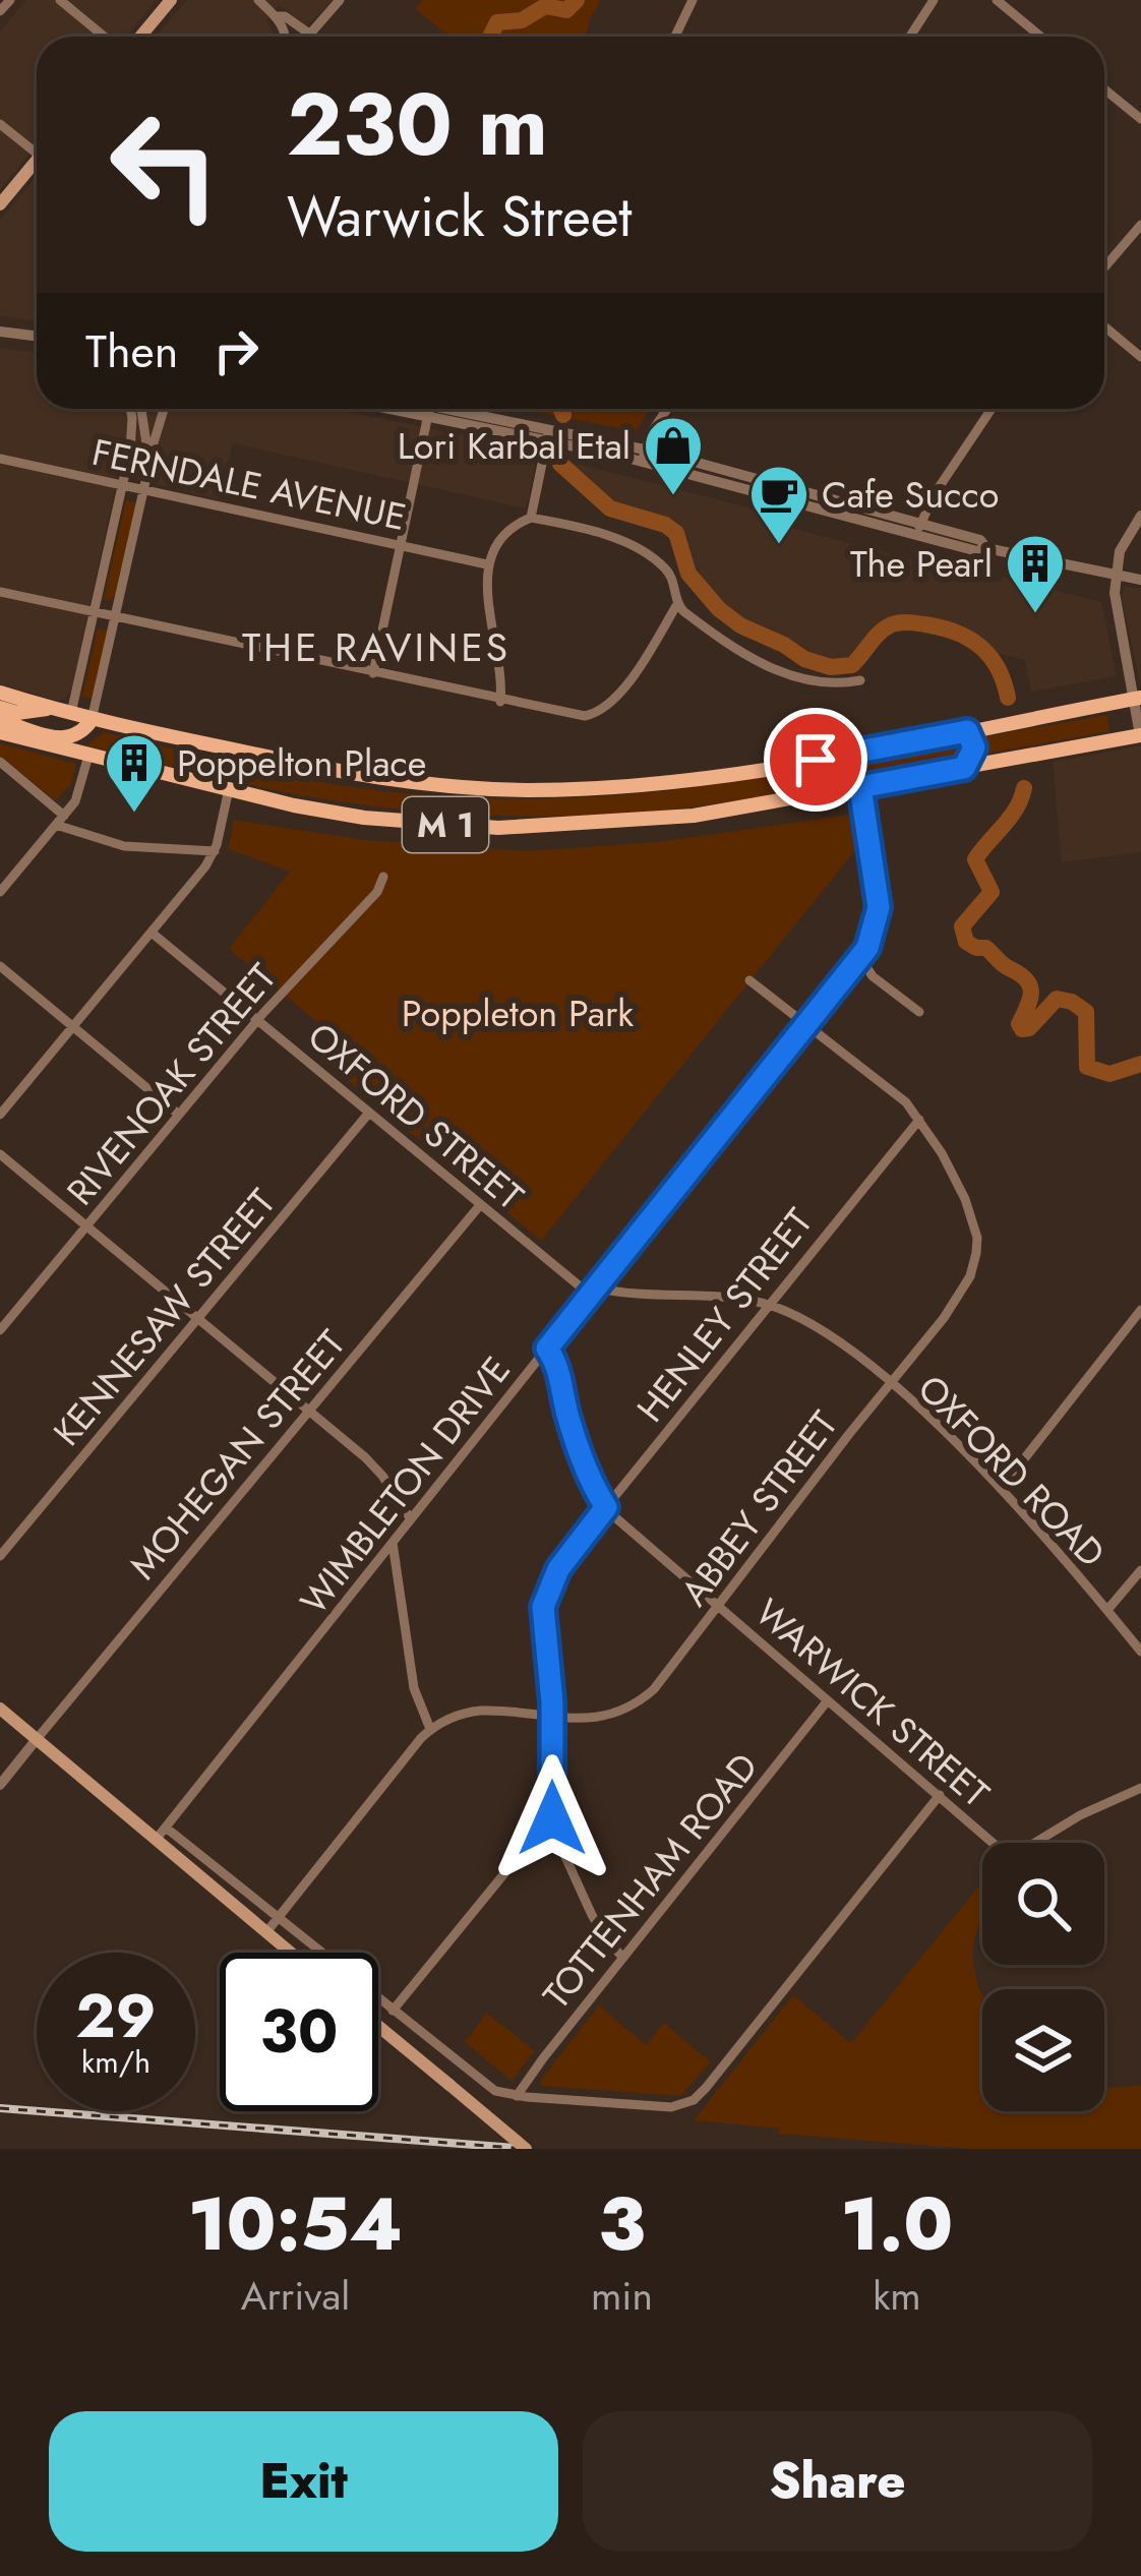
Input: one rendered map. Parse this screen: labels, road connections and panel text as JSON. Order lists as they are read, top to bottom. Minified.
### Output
{"streets":{"main road":["M 1"],"street":["FERNDALE AVENUE","RIVENOAK STREET","OXFORD STREET","HENLEY STREET","KENNESAW STREET","MOHEGAN STREET","OXFORD ROAD","WIMBLETON DRIVE","ABBEY STREET","WARWICK STREET","TOTTENHAM ROAD"]},"crossings":[["M 1","WIMBLETON DRIVE"],["RIVENOAK STREET","OXFORD STREET"],["OXFORD STREET","KENNESAW STREET"],["OXFORD STREET","MOHEGAN STREET"],["OXFORD STREET","WIMBLETON DRIVE"],["HENLEY STREET","ABBEY STREET"],["HENLEY STREET","WARWICK STREET"],["HENLEY STREET","TOTTENHAM ROAD"],["OXFORD ROAD","ABBEY STREET"],["WIMBLETON DRIVE","ABBEY STREET"],["WIMBLETON DRIVE","WARWICK STREET"],["ABBEY STREET","WARWICK STREET"],["WARWICK STREET","TOTTENHAM ROAD"]],"districts":["THE RAVINES"],"parks":["Poppleton Park"],"places":{"shop":["Lori Karbal Etal"],"cafe":["Cafe Succo"],"building":["The Pearl","Poppelton Place"]},"page":{"turn":["230 m","Warwick Street"],"then":"Then","speed":"29 km/h","limit":"30","eta":["10:54","Arrival","3","min","1.0","km"],"buttons":["Exit","Share"]}}
